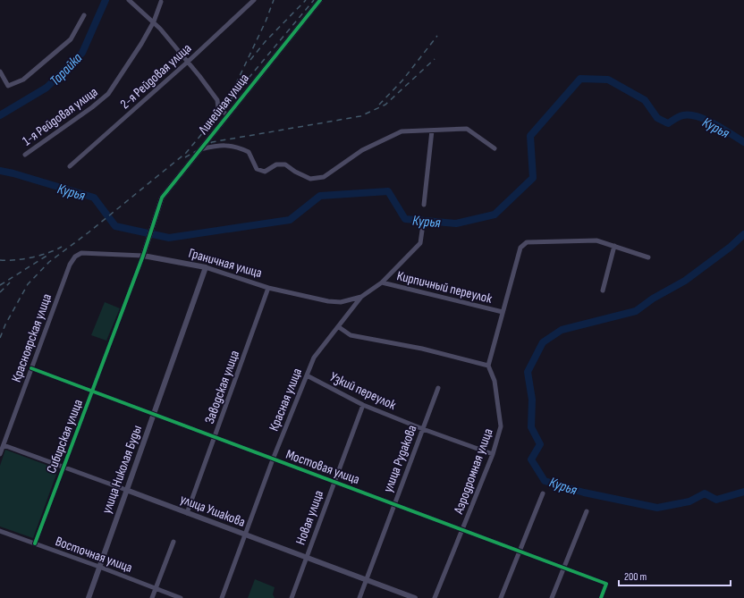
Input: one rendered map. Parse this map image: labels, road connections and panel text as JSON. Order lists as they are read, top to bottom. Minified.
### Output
{"streets":{"street":["2-я Рейдовая улица","Линейная улица","1-я Рейдовая улица","Граничная улица","Кирпичный переулок","Красноярская улица","Заводская улица","Узкий переулок","Красная улица","Сибирская улица","улица Рудакова","Мостовая улица","улица Николая Буды","Аэродромная улица","улица Ушакова","Новая улица","Восточная улица"]},"crossings":[["Линейная улица","Граничная улица"],["Линейная улица","Сибирская улица"],["Граничная улица","Красноярская улица"],["Граничная улица","Заводская улица"],["Граничная улица","Красная улица"],["Граничная улица","Сибирская улица"],["Граничная улица","улица Николая Буды"],["Кирпичный переулок","Красная улица"],["Красноярская улица","Мостовая улица"],["Красноярская улица","улица Ушакова"],["Заводская улица","Мостовая улица"],["Заводская улица","улица Ушакова"],["Узкий переулок","Красная улица"],["Узкий переулок","улица Рудакова"],["Узкий переулок","Аэродромная улица"],["Узкий переулок","Новая улица"],["Красная улица","Мостовая улица"],["Красная улица","улица Ушакова"],["Сибирская улица","Мостовая улица"],["Сибирская улица","улица Ушакова"],["Сибирская улица","Восточная улица"],["улица Рудакова","Мостовая улица"],["улица Рудакова","улица Ушакова"],["Мостовая улица","улица Николая Буды"],["Мостовая улица","Аэродромная улица"],["Мостовая улица","Новая улица"],["улица Николая Буды","улица Ушакова"],["улица Николая Буды","Восточная улица"],["улица Ушакова","Новая улица"]],"water":["Тарайка","Курья"],"scale_bar":"200 m"}
